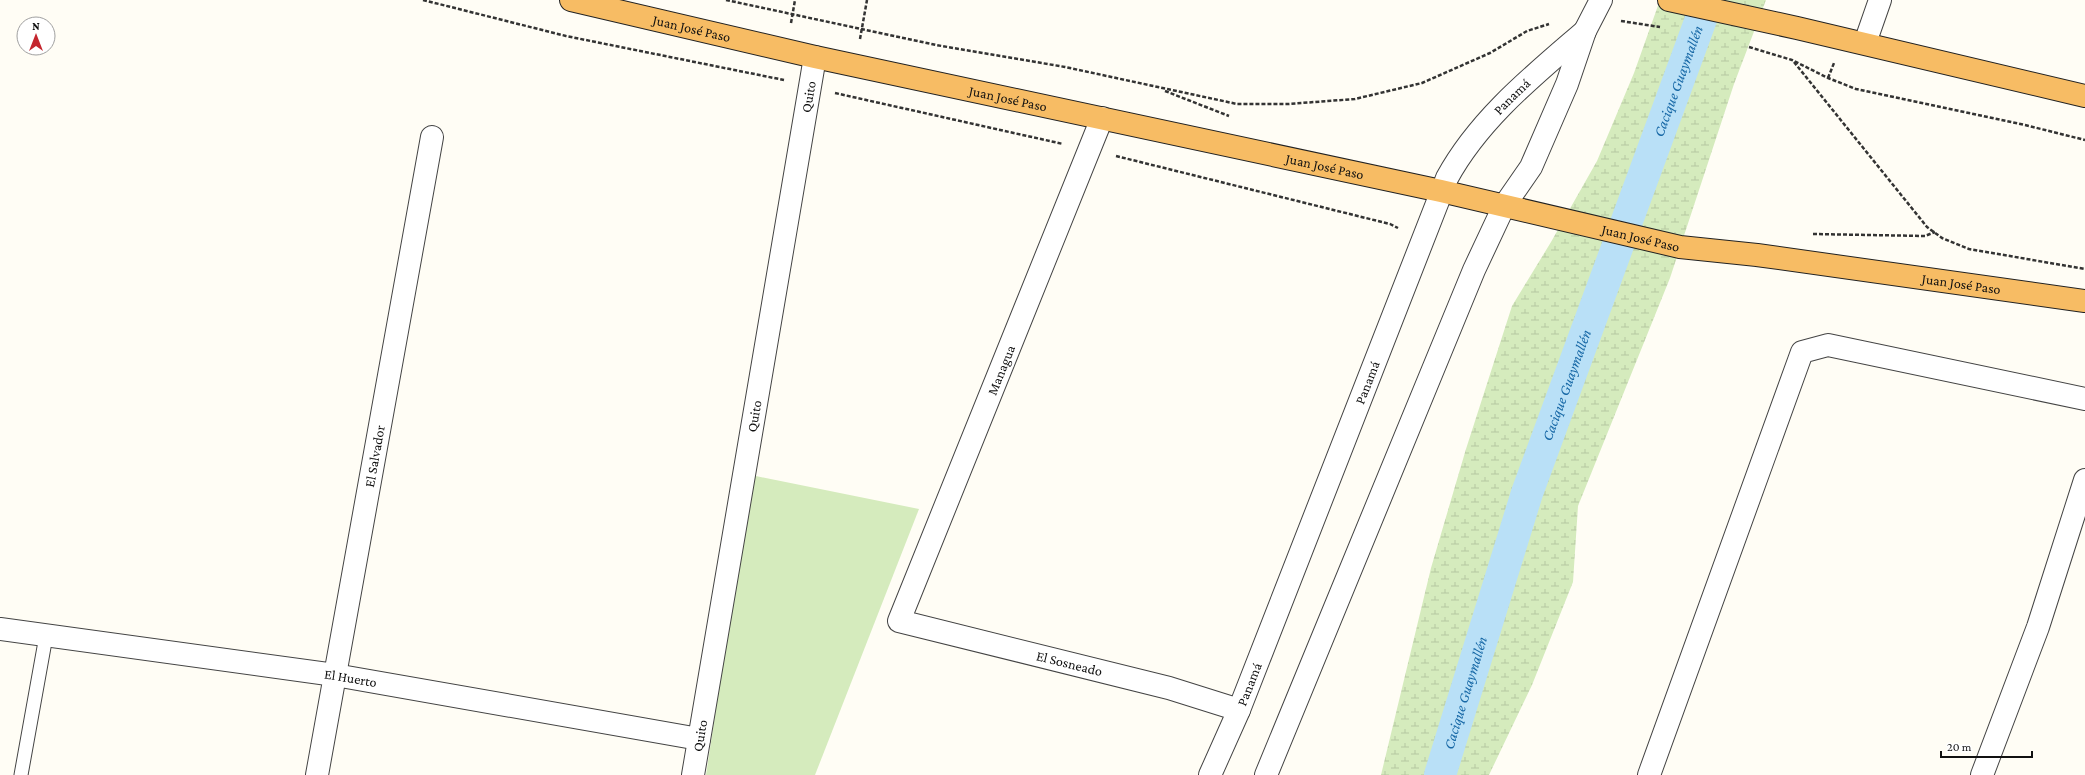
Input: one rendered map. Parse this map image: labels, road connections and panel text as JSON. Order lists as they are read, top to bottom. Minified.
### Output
{"streets":{"highway":["Juan José Paso"],"street":["Quito","Panamá","Managua","El Salvador","El Sosneado","El Huerto"]},"crossings":[["Juan José Paso","Quito"],["Juan José Paso","Panamá"],["Juan José Paso","Managua"],["Quito","El Huerto"],["Panamá","El Sosneado"],["Managua","El Sosneado"],["El Salvador","El Huerto"]],"water":["Cacique Guaymallén"],"scale_bar":"20 m","north":"top"}
